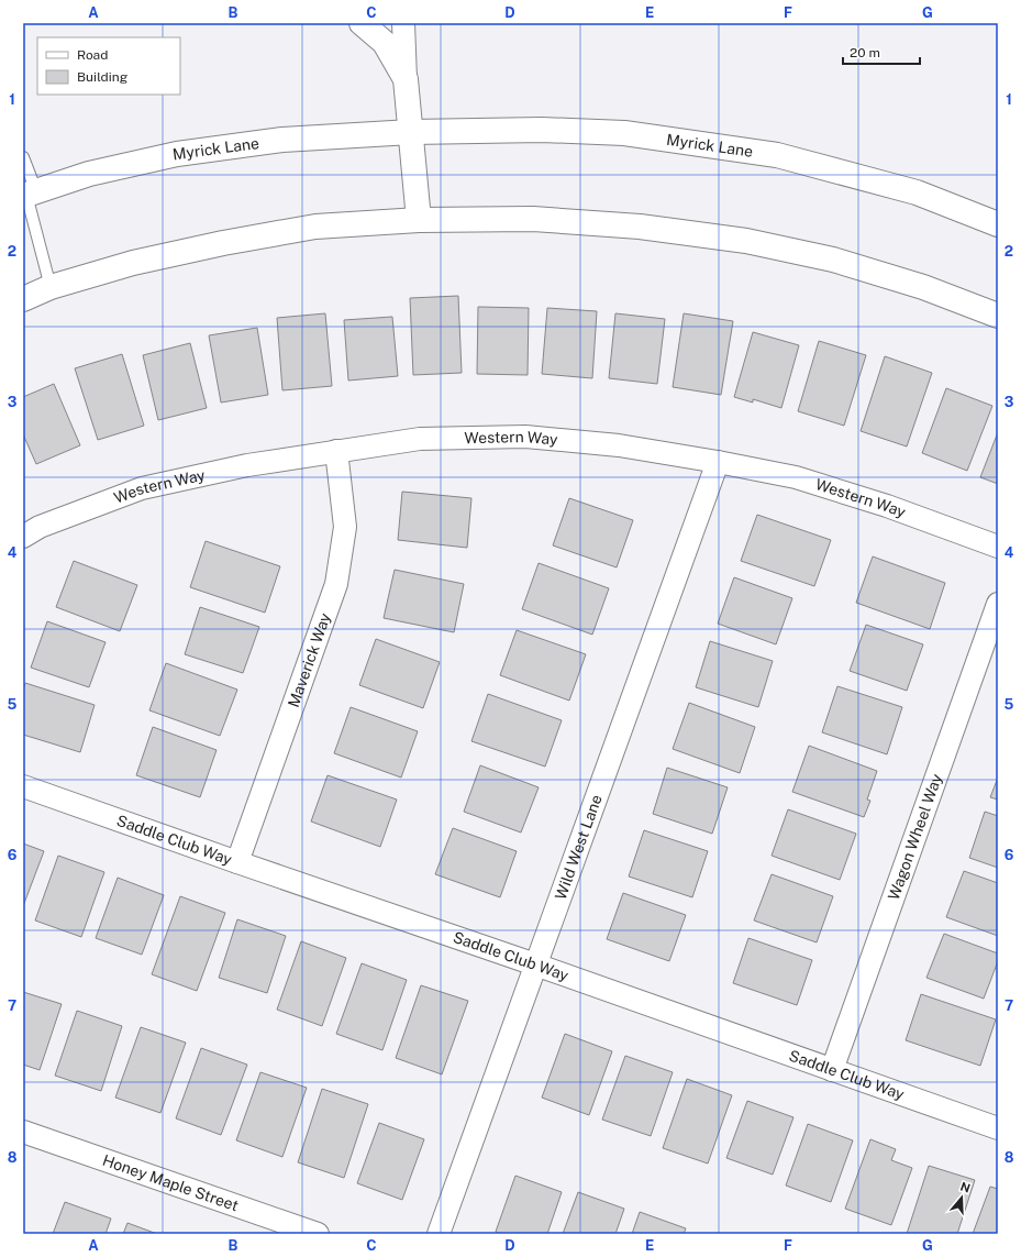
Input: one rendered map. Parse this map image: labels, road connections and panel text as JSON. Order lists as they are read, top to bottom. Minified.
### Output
{"streets":{"street":["Myrick Lane","Western Way","Maverick Way","Wagon Wheel Way","Saddle Club Way","Wild West Lane","Honey Maple Street"]},"crossings":[["Western Way","Maverick Way"],["Western Way","Wild West Lane"],["Maverick Way","Saddle Club Way"],["Wagon Wheel Way","Saddle Club Way"],["Saddle Club Way","Wild West Lane"]],"legend":["Road","Building"],"scale_bar":"20 m","north":"top","grid":{"columns":["A","B","C","D","E","F","G"],"rows":["1","2","3","4","5","6","7","8"]}}
